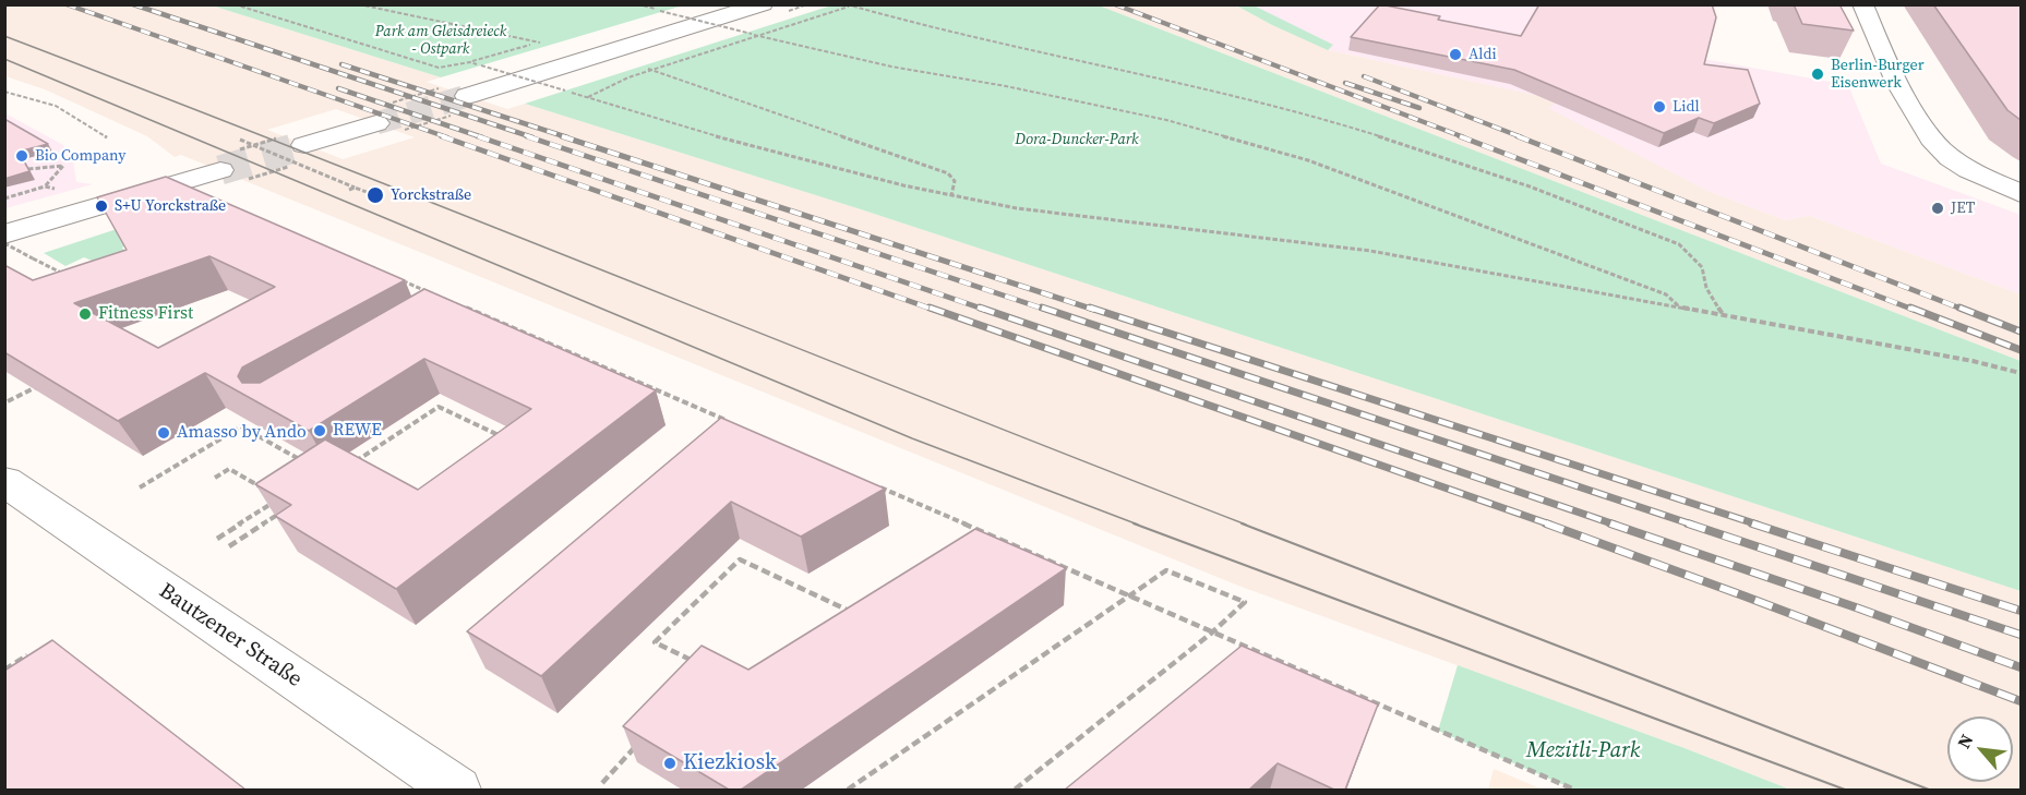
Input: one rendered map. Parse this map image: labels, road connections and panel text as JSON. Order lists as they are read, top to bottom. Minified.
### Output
{"streets":{"street":["Bautzener Straße"]},"parks":["Park am Gleisdreieck - Ostpark","Dora-Duncker-Park","Mezitli-Park"],"places":["Aldi","Berlin-Burger Eisenwerk","Lidl","Bio Company","Yorckstraße","S+U Yorckstraße","JET","Fitness First","REWE","Amasso by Ando","Kiezkiosk"],"north":"top left"}
